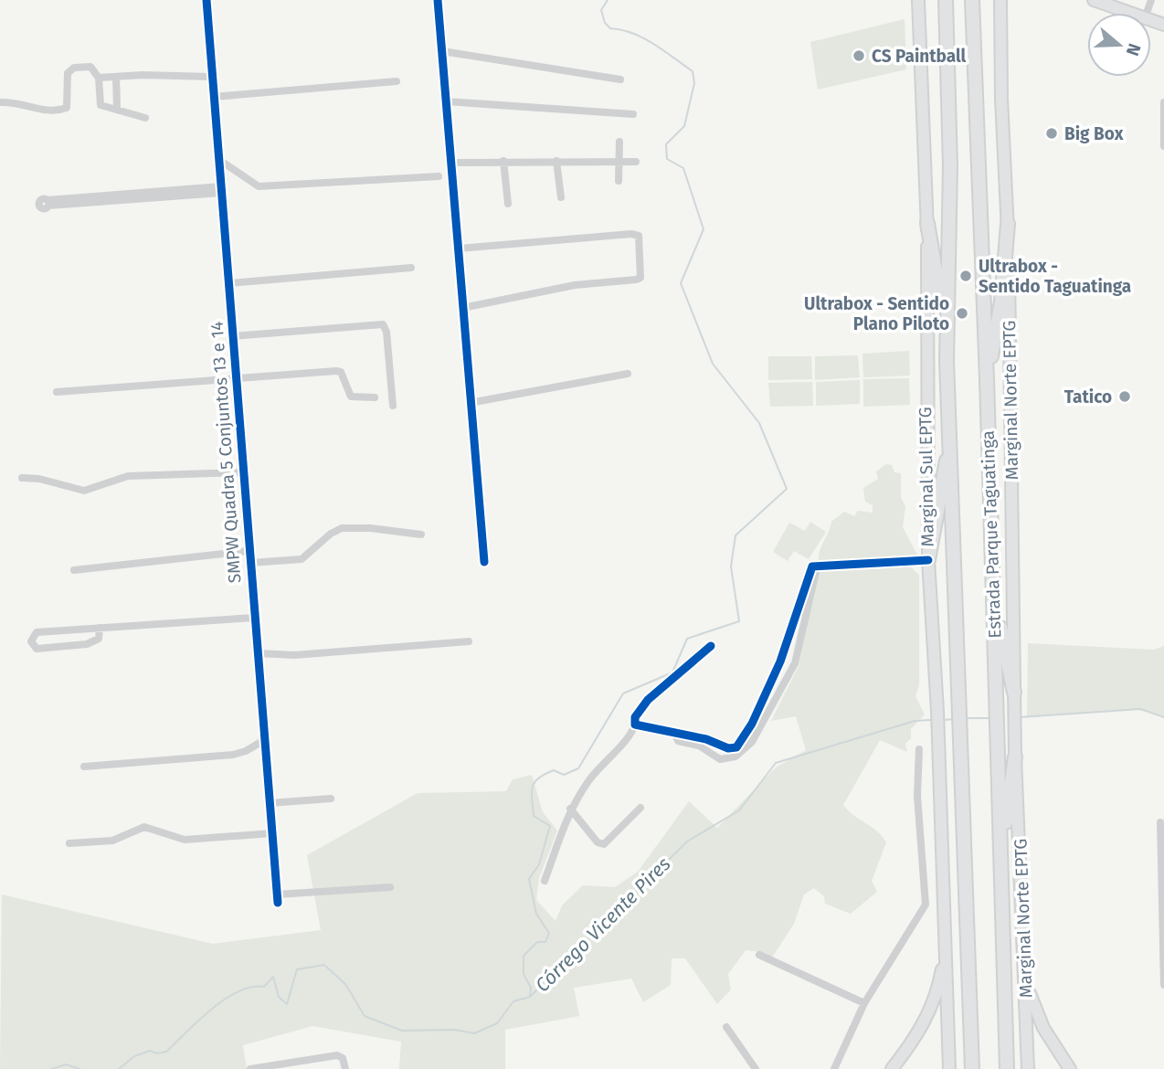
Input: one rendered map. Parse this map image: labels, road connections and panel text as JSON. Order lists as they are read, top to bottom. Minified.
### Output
{"streets":{"highway":["Estrada Parque Taguatinga"],"main road":["Marginal Norte EPTG","Marginal Sul EPTG"],"street":["SMPW Quadra 5 Conjuntos 13 e 14"]},"water":["Córrego Vicente Pires"],"places":["CS Paintball","Big Box","Ultrabox - Sentido Taguatinga","Ultrabox - Sentido Plano Piloto","Tatico"],"north":"right"}
